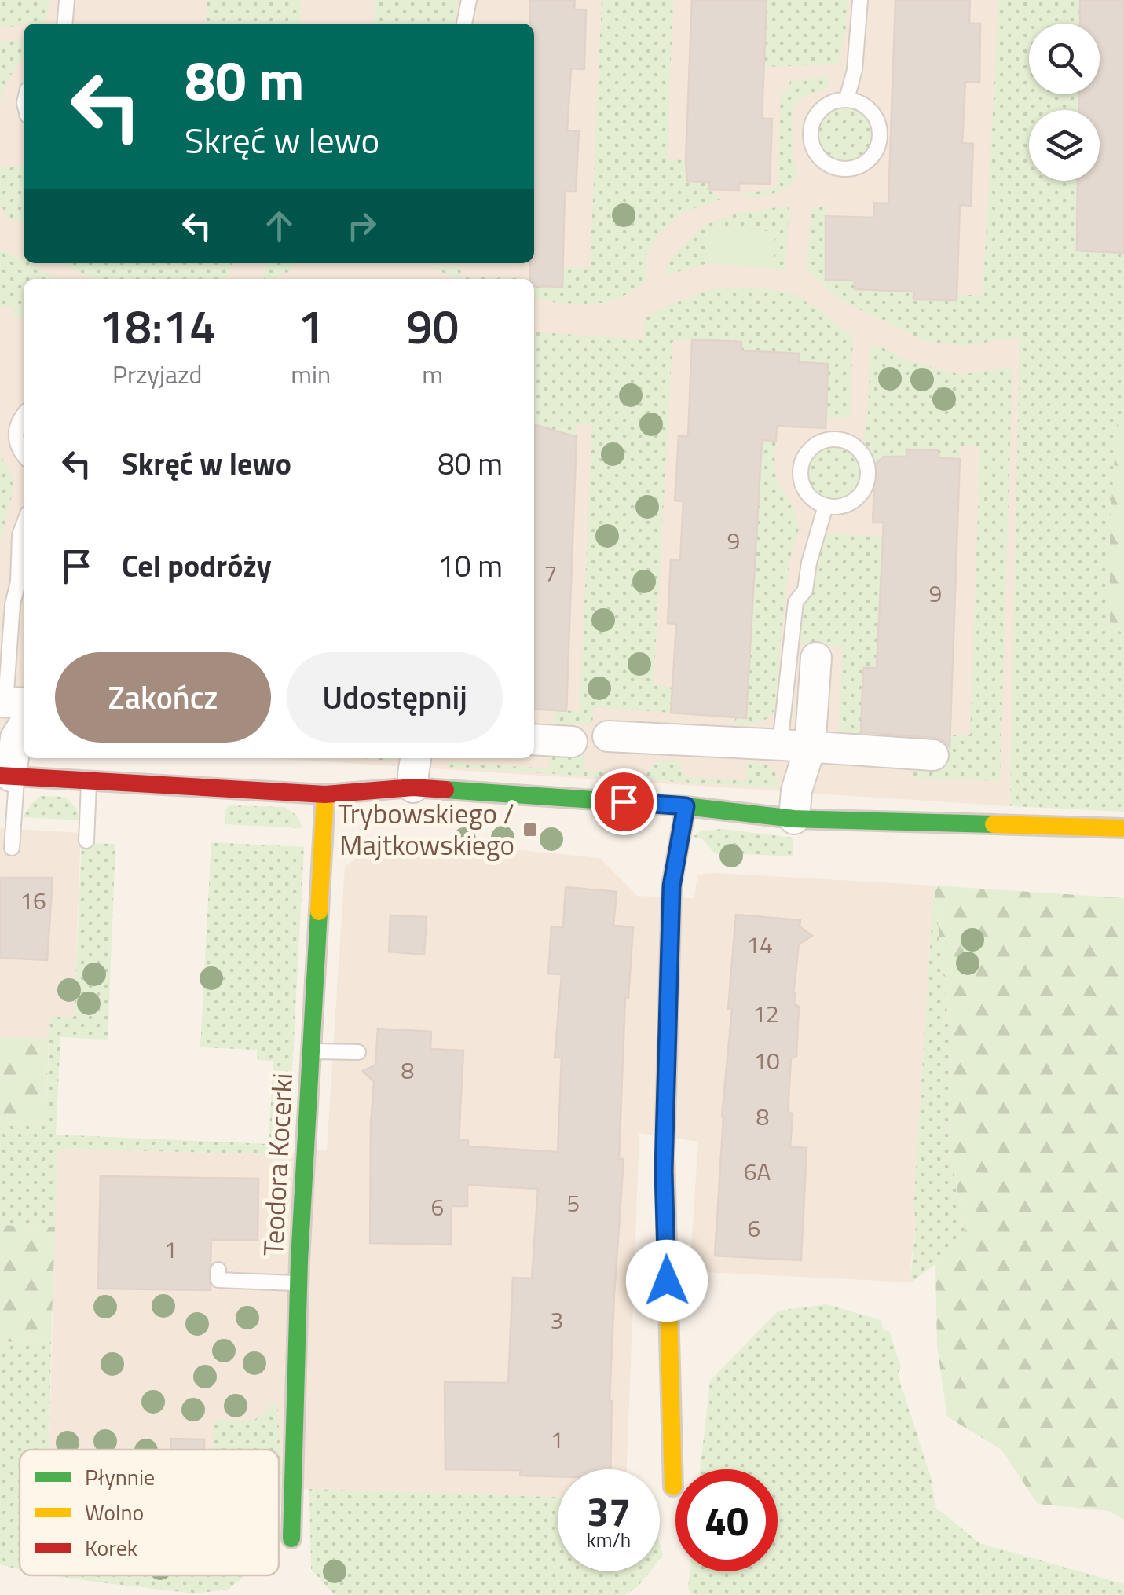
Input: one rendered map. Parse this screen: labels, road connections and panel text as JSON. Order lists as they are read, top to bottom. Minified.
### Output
{"streets":{"street":["Teodora Kocerki"]},"places":{"transit":["Trybowskiego / Majtkowskiego"]},"house_numbers":["9","7","9","16","14","12","10","8","8","6A","5","6","6","1","3","1"],"legend":["Płynnie","Wolno","Korek"],"page":{"turn":["80 m","Skręć w lewo"],"eta":["18:14","Przyjazd","1","min","90","m"],"list":[{"name":"Skręć w lewo","value":"80 m"},{"name":"Cel podróży","value":"10 m"}],"buttons":["Zakończ","Udostępnij"],"speed":"37 km/h","limit":"40"}}
